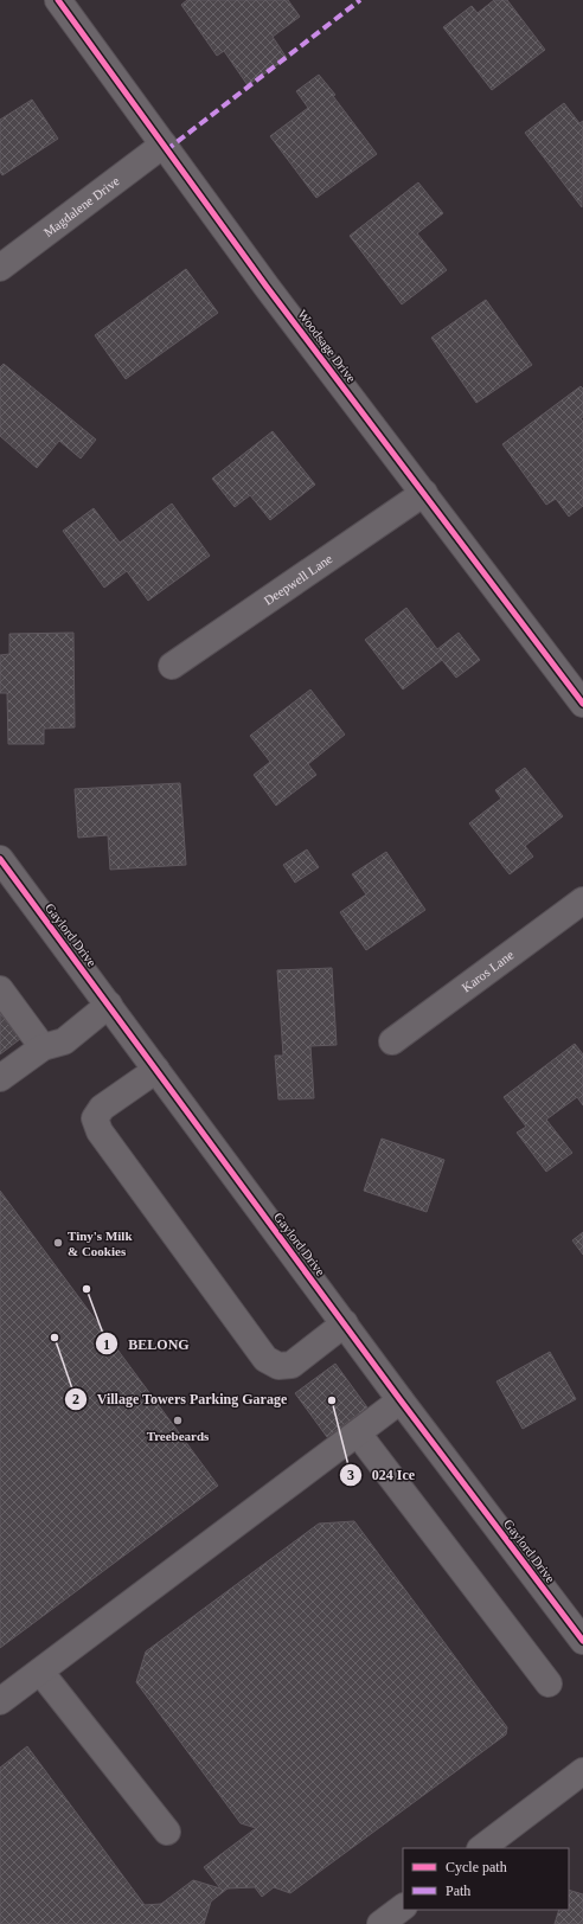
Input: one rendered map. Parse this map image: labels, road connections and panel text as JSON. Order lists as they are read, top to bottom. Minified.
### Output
{"streets":{"street":["Magdalene Drive","Woodsage Drive","Deepwell Lane","Gaylord Drive","Karos Lane"]},"crossings":[["Magdalene Drive","Woodsage Drive"],["Woodsage Drive","Deepwell Lane"]],"places":["Tiny's Milk & Cookies","BELONG","Village Towers Parking Garage","024 Ice","Treebeards"],"legend":["Cycle path","Path"]}
